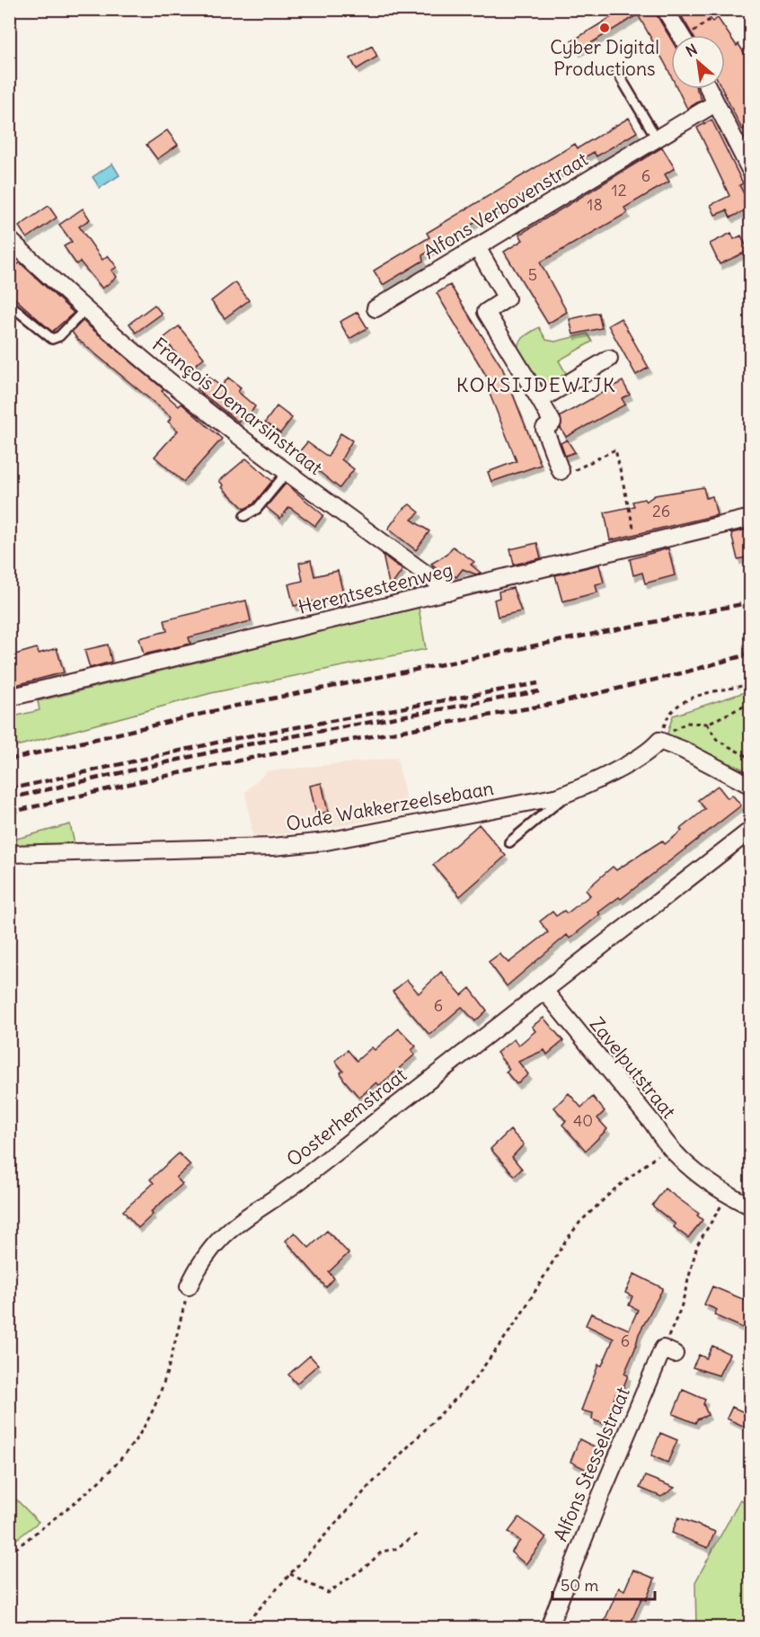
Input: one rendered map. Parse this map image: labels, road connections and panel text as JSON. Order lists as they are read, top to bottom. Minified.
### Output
{"streets":{"street":["Alfons Verbovenstraat","François Demarsinstraat","Herentsesteenweg","Oude Wakkerzeelsebaan","Zavelputstraat","Oosterhemstraat","Alfons Stesselstraat"]},"crossings":[["François Demarsinstraat","Herentsesteenweg"],["Zavelputstraat","Oosterhemstraat"]],"districts":["KOKSIJDEWIJK"],"places":["Cyber Digital Productions"],"house_numbers":["6","12","18","5","26","6","40","6"],"scale_bar":"50 m","north":"top left"}
